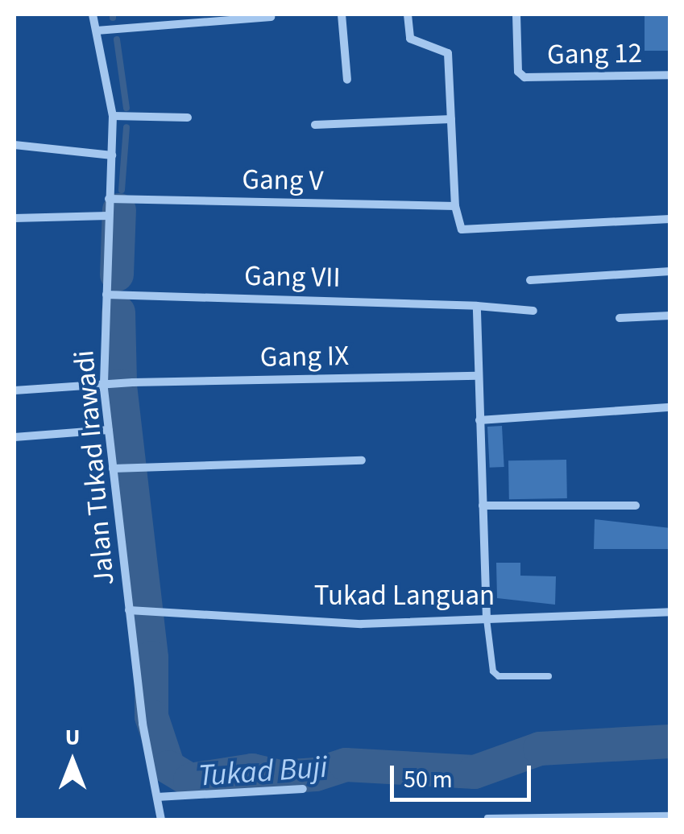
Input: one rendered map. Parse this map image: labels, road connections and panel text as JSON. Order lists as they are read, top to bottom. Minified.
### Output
{"streets":{"street":["Gang 12","Gang V","Gang VII","Gang IX","Jalan Tukad Irawadi","Tukad Languan"]},"crossings":[["Gang V","Jalan Tukad Irawadi"],["Gang VII","Jalan Tukad Irawadi"],["Gang IX","Jalan Tukad Irawadi"],["Jalan Tukad Irawadi","Tukad Languan"]],"water":["Tukad Buji"],"scale_bar":"50 m","north":"top"}
